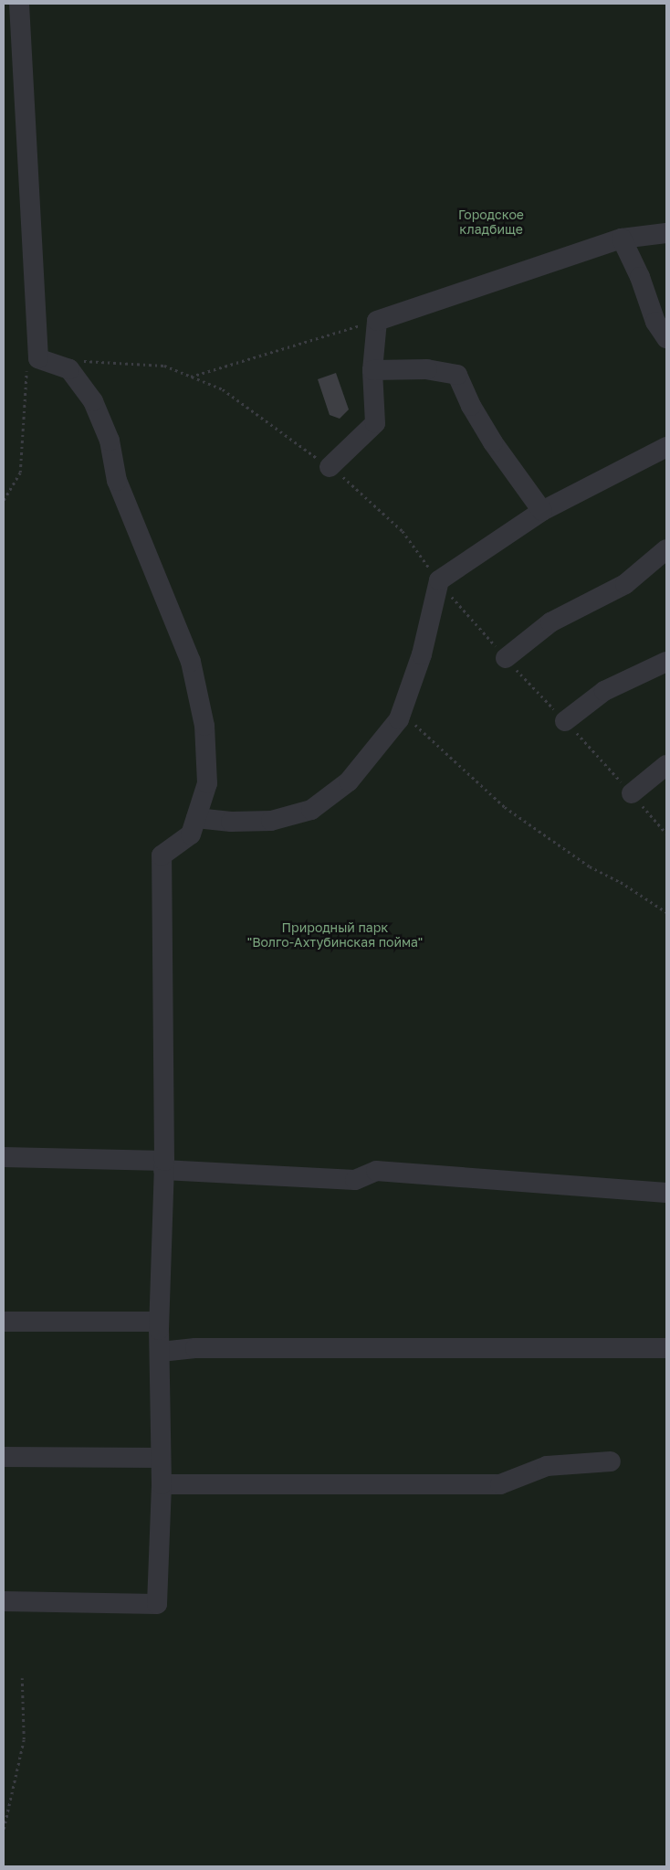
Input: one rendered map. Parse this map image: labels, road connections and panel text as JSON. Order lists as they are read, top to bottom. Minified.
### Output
{"parks":["Городское кладбище","Природный парк \"Волго-Ахтубинская пойма\""]}
